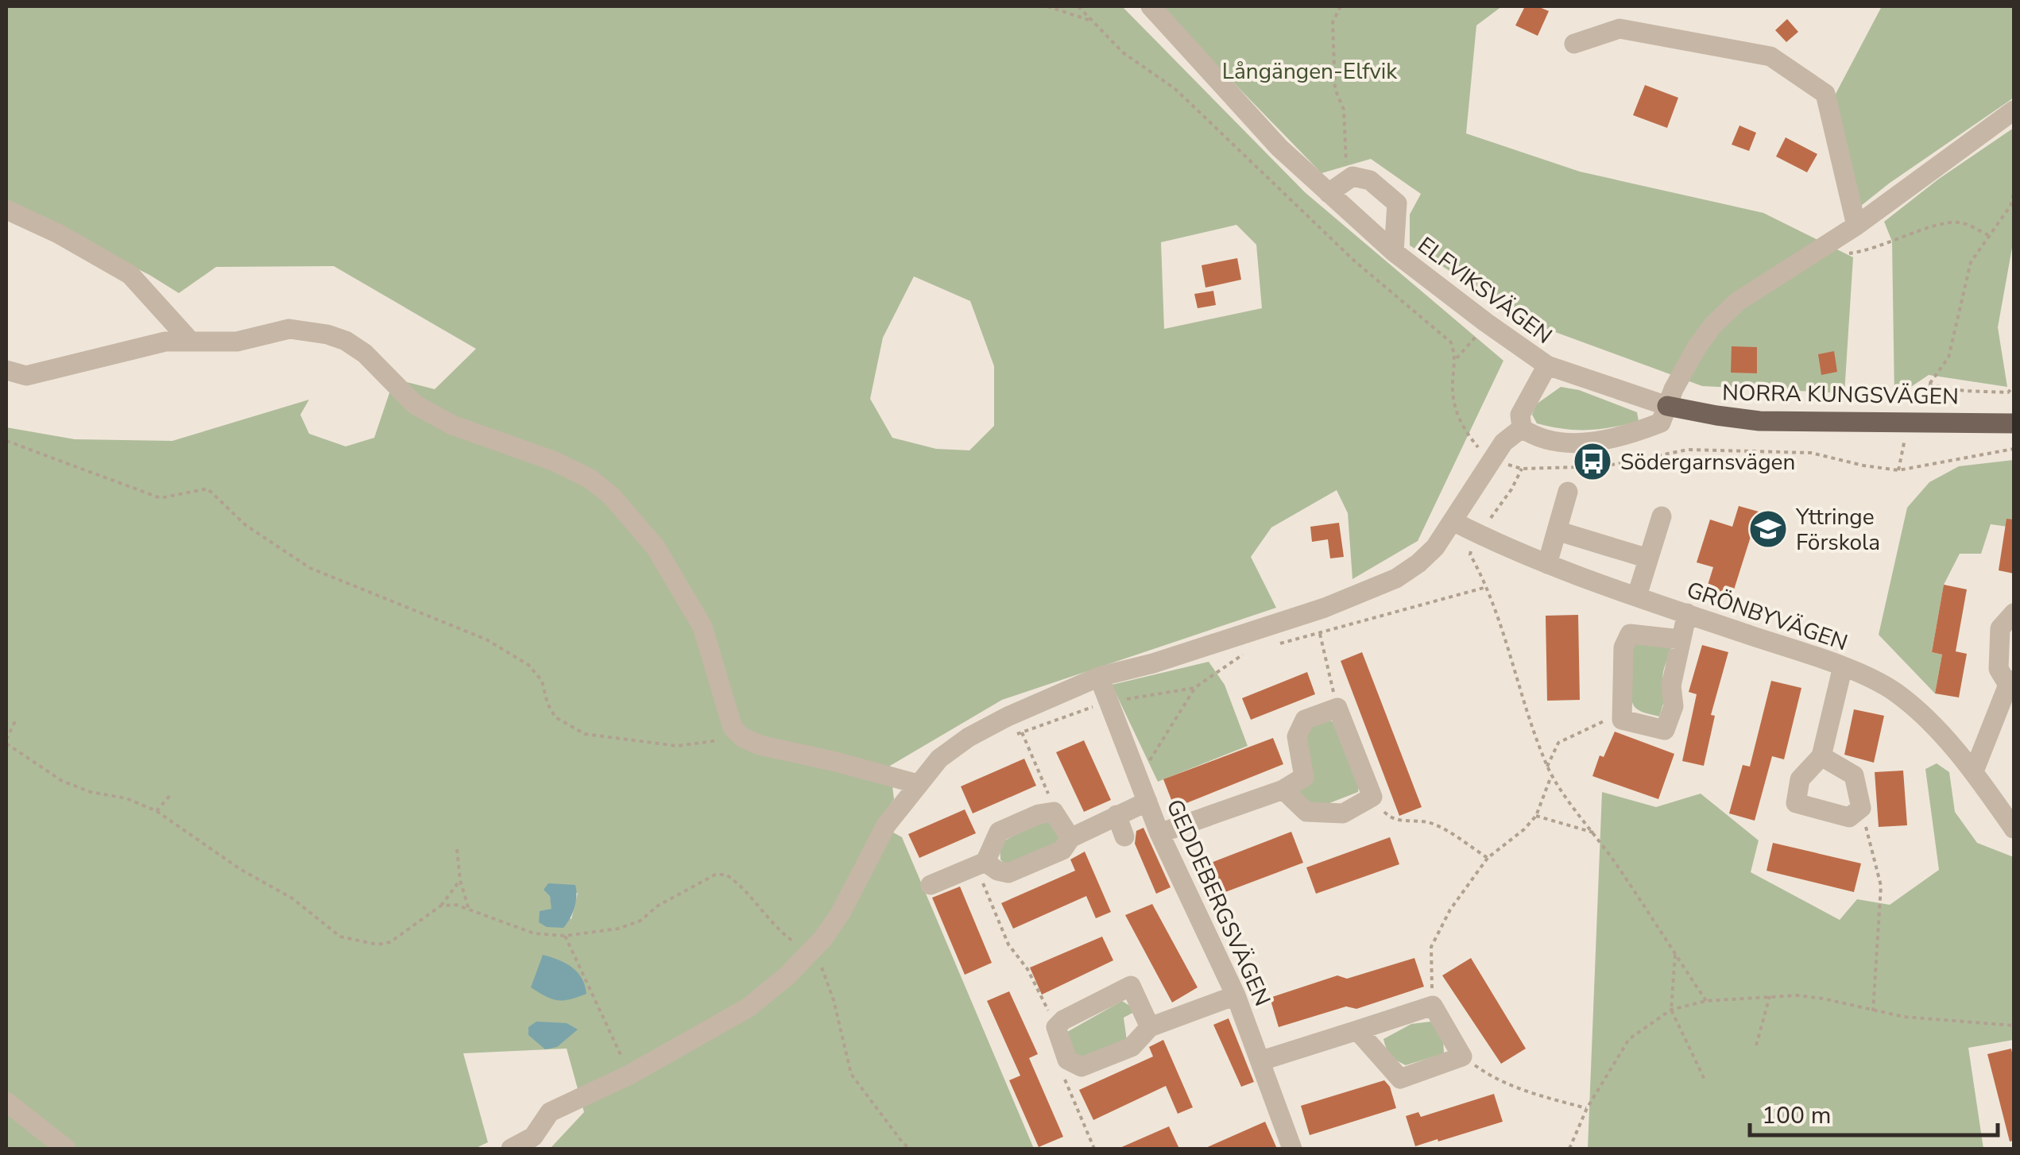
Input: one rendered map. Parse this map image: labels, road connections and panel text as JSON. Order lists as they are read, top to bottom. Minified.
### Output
{"streets":{"main road":["NORRA KUNGSVÄGEN"],"street":["ELFVIKSVÄGEN","GRÖNBYVÄGEN","GEDDEBERGSVÄGEN"]},"crossings":[["ELFVIKSVÄGEN","NORRA KUNGSVÄGEN"]],"parks":["Långängen-Elfvik"],"places":{"bus stop":["Södergarnsvägen"],"school or university":["Yttringe Förskola"]},"scale_bar":"100 m"}
